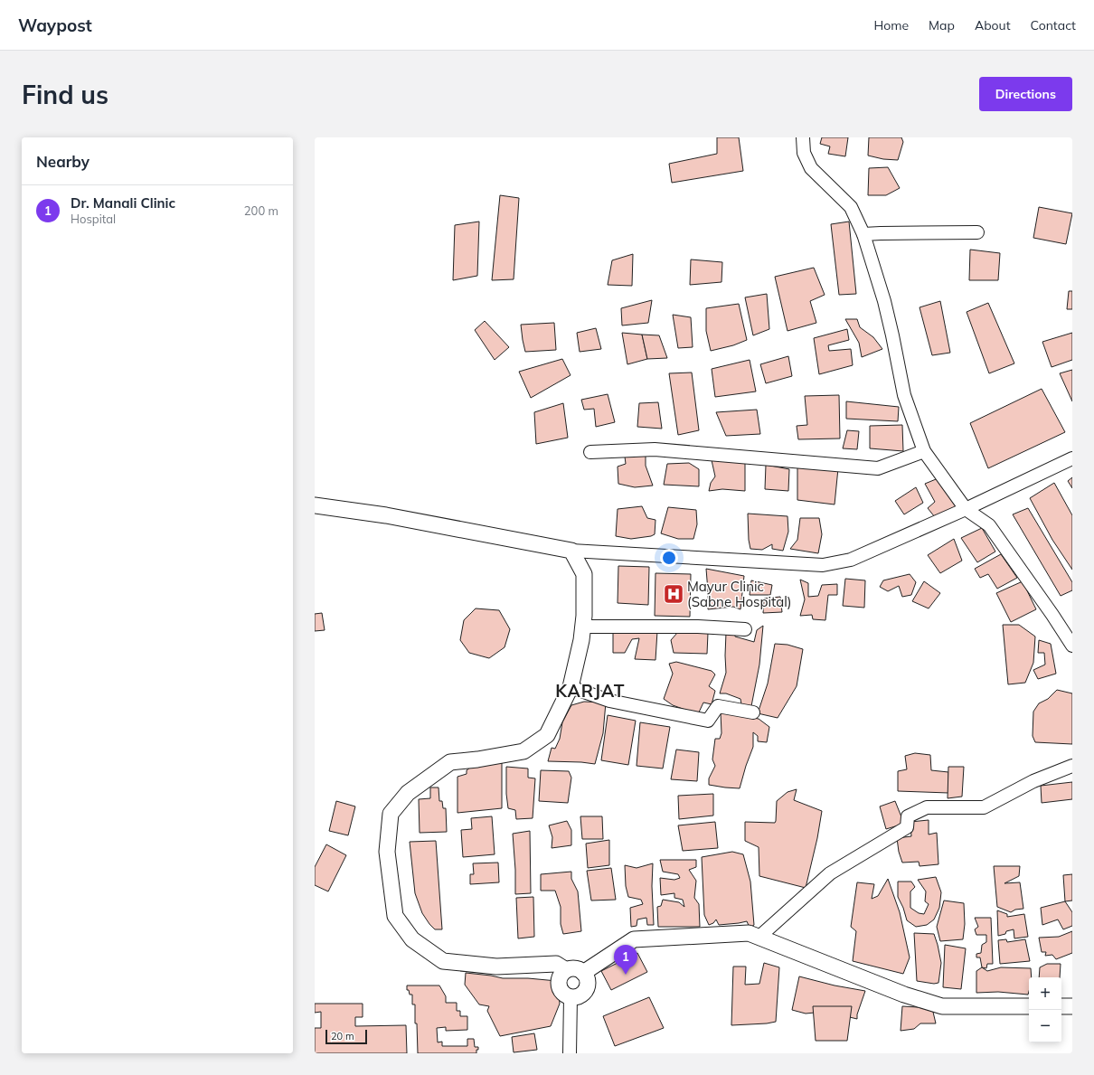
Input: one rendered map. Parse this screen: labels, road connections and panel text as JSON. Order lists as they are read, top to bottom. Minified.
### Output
{"districts":["KARJAT"],"places":{"hospital":["Mayur Clinic (Sabne Hospital)"]},"scale_bar":"20 m","page":{"header":"Waypost","nav":["Home","Map","About","Contact"],"buttons":"Directions","title":"Find us","heading":"Nearby","list":[{"mark":"1","name":"Dr. Manali Clinic","note":"Hospital","value":"200 m"}],"pins":"1","map_buttons":["+","−"],"scale":"20 m"}}
